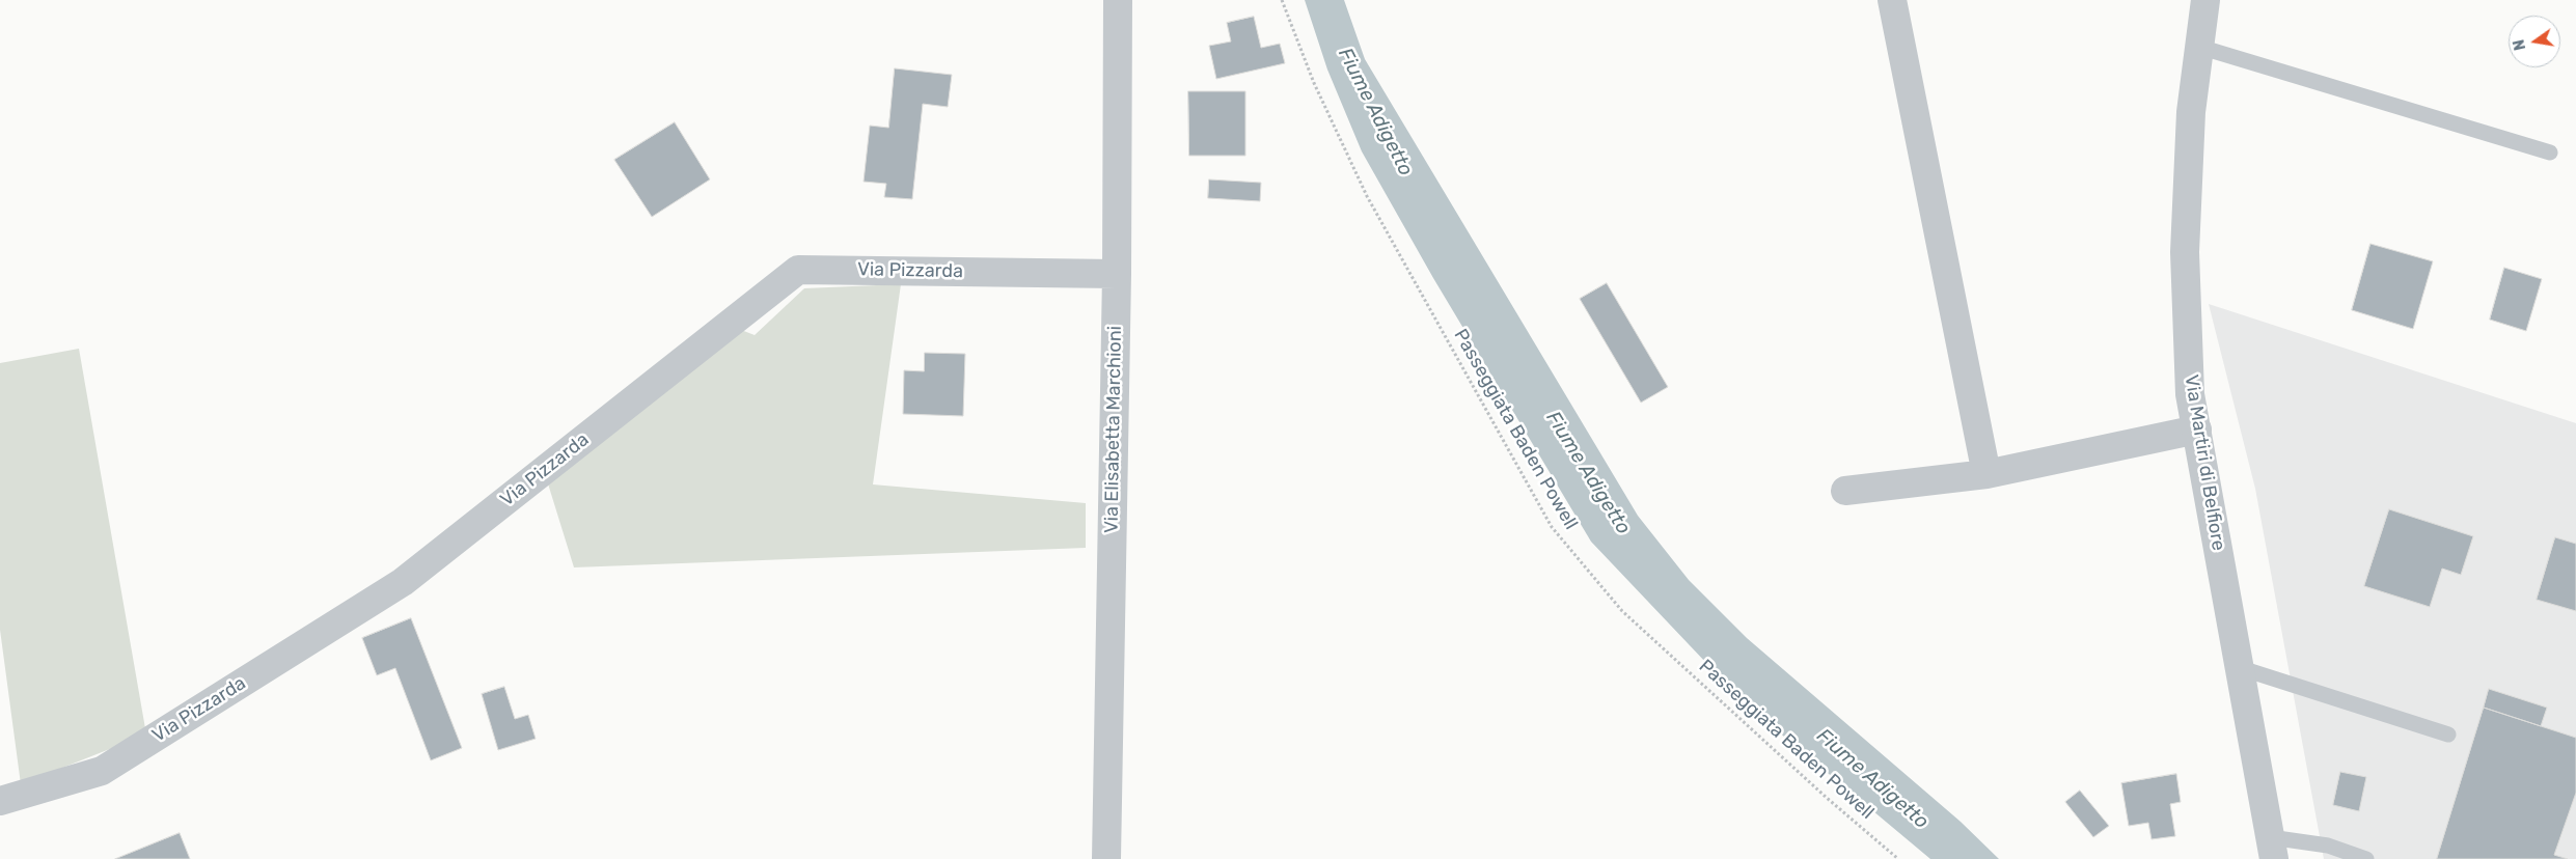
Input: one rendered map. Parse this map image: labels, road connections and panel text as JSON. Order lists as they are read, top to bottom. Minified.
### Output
{"streets":{"street":["Via Pizzarda","Via Elisabetta Marchioni","Via Martiri di Belfiore"],"path":["Passeggiata Baden Powell"]},"crossings":[["Via Pizzarda","Via Elisabetta Marchioni"]],"water":["Fiume Adigetto"],"north":"left"}
